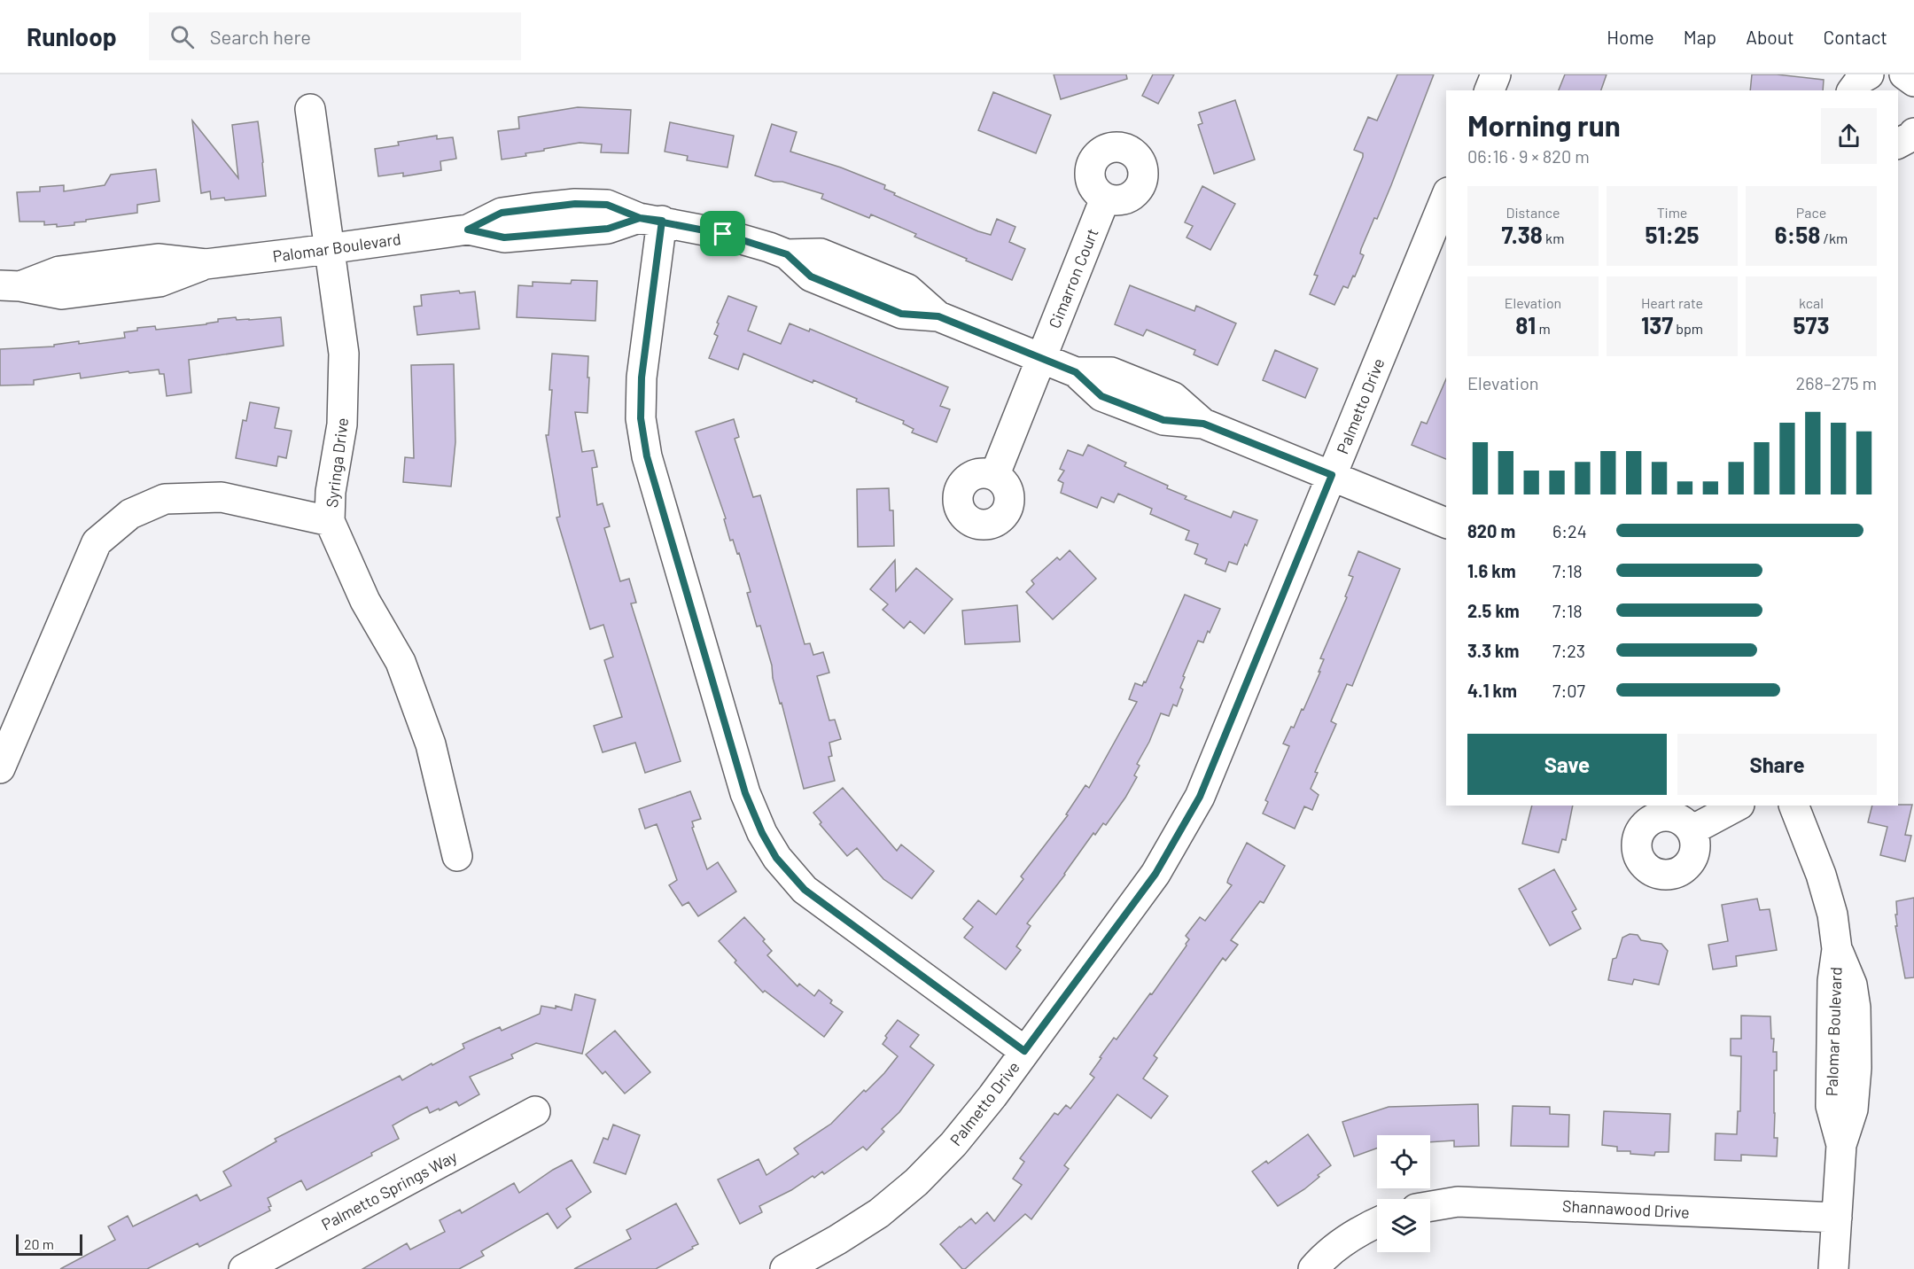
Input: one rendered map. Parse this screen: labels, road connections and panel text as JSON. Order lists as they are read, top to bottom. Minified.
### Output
{"streets":{"street":["Palomar Boulevard","Cimarron Court","Palmetto Drive","Syringa Drive","Palmetto Springs Way","Shannawood Drive"]},"crossings":[["Palomar Boulevard","Syringa Drive"],["Palomar Boulevard","Shannawood Drive"]],"scale_bar":"20 m","page":{"header":"Runloop","search":"Search here","nav":["Home","Map","About","Contact"],"heading":["Morning run","06:16 · 9 × 820 m"],"stats":[["Distance","7.38 km"],["Time","51:25"],["Pace","6:58 /km"],["Elevation","81 m"],["Heart rate","137 bpm"],["kcal","573"]],"chart":["Elevation","268–275 m"],"list":[{"name":"820 m","note":"6:24"},{"name":"1.6 km","note":"7:18"},{"name":"2.5 km","note":"7:18"},{"name":"3.3 km","note":"7:23"},{"name":"4.1 km","note":"7:07"}],"buttons":["Save","Share"],"scale":"20 m"}}
